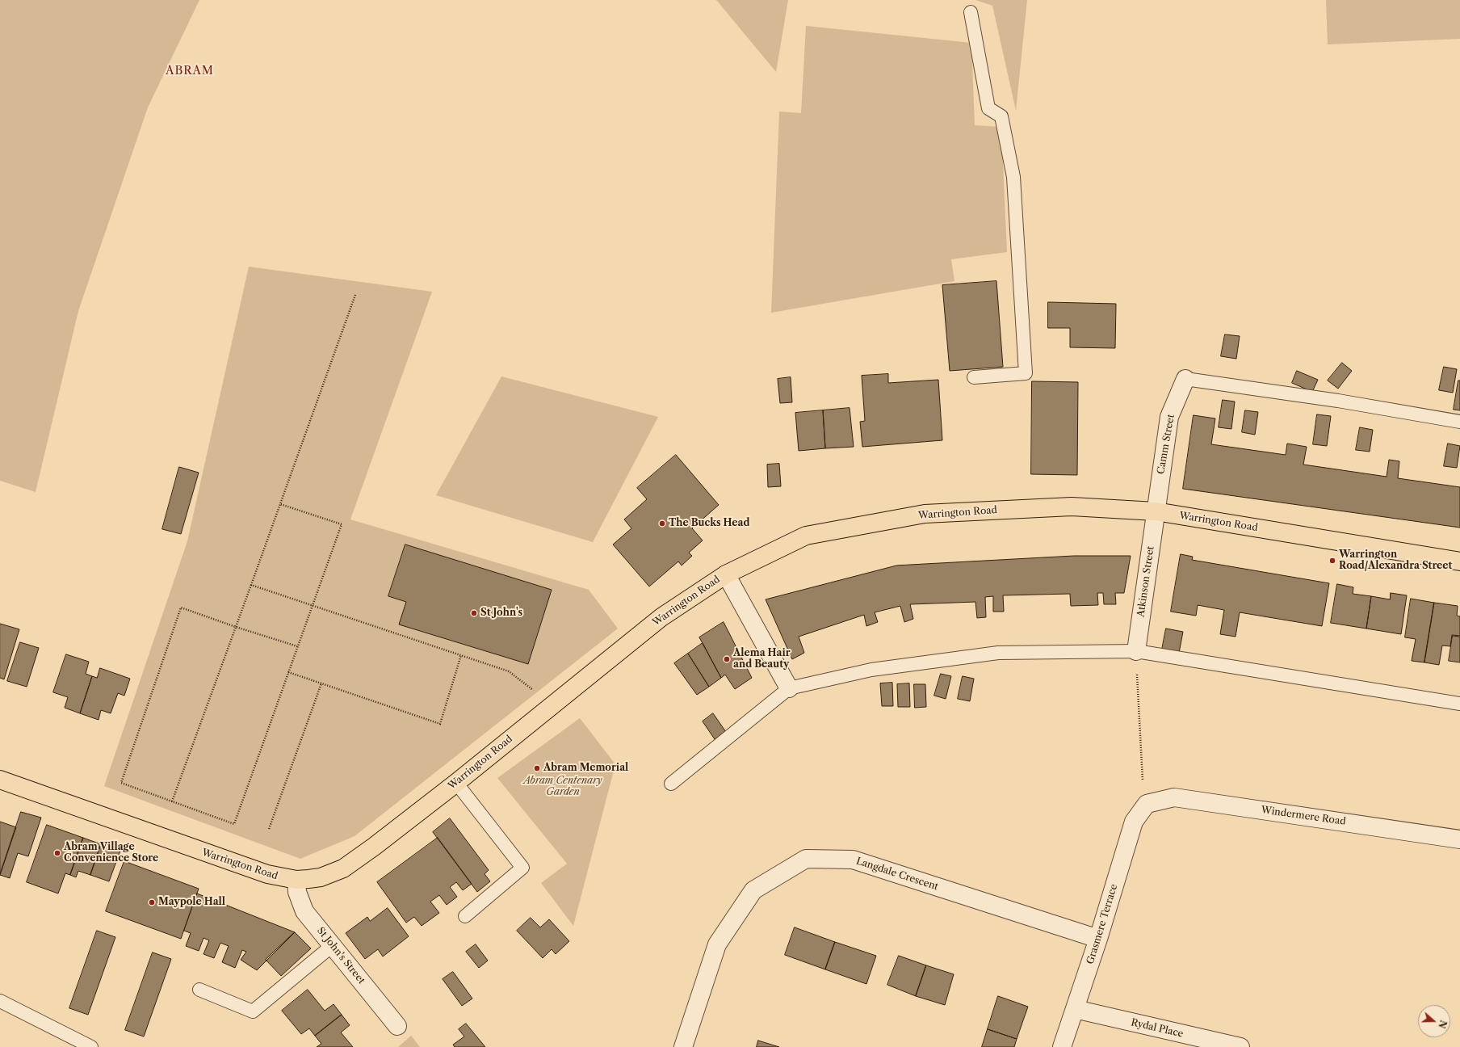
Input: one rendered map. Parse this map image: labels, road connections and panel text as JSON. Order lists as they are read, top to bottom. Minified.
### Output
{"streets":{"main road":["Warrington Road"],"street":["Camm Street","Atkinson Street","Windermere Road","Langdale Crescent","Grasmere Terrace","St John's Street","Rydal Place"]},"crossings":[["Camm Street","Warrington Road"],["Camm Street","Atkinson Street"],["Warrington Road","Atkinson Street"],["Warrington Road","St John's Street"],["Windermere Road","Grasmere Terrace"],["Langdale Crescent","Grasmere Terrace"],["Grasmere Terrace","Rydal Place"]],"districts":["ABRAM"],"parks":["Abram Centenary Garden"],"places":["The Bucks Head","Warrington Road/Alexandra Street","St John's","Alema Hair and Beauty","Abram Memorial","Abram Village Convenience Store","Maypole Hall"],"north":"right"}
